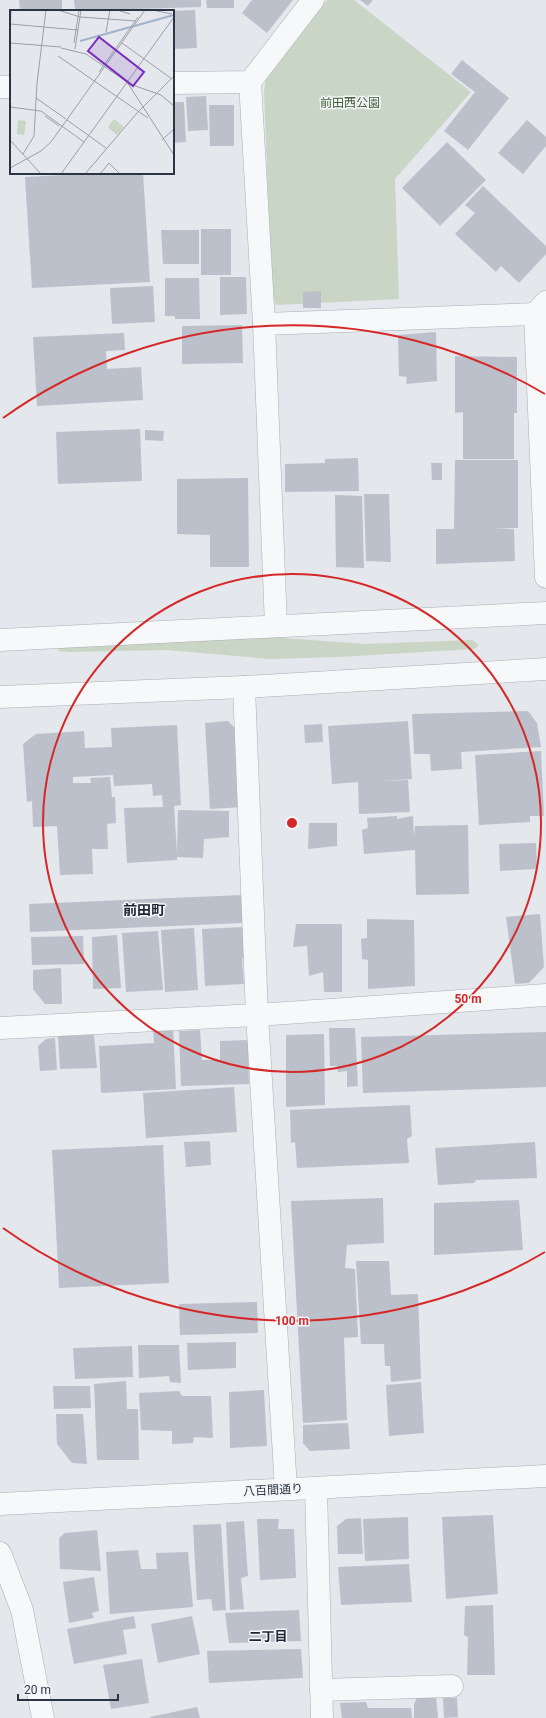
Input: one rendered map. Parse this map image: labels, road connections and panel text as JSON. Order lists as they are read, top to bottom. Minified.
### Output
{"streets":{"street":["八百間通り"]},"districts":["前田町","二丁目"],"parks":["前田西公園"],"scale_bar":"20 m","rings":["50 m","100 m"]}
